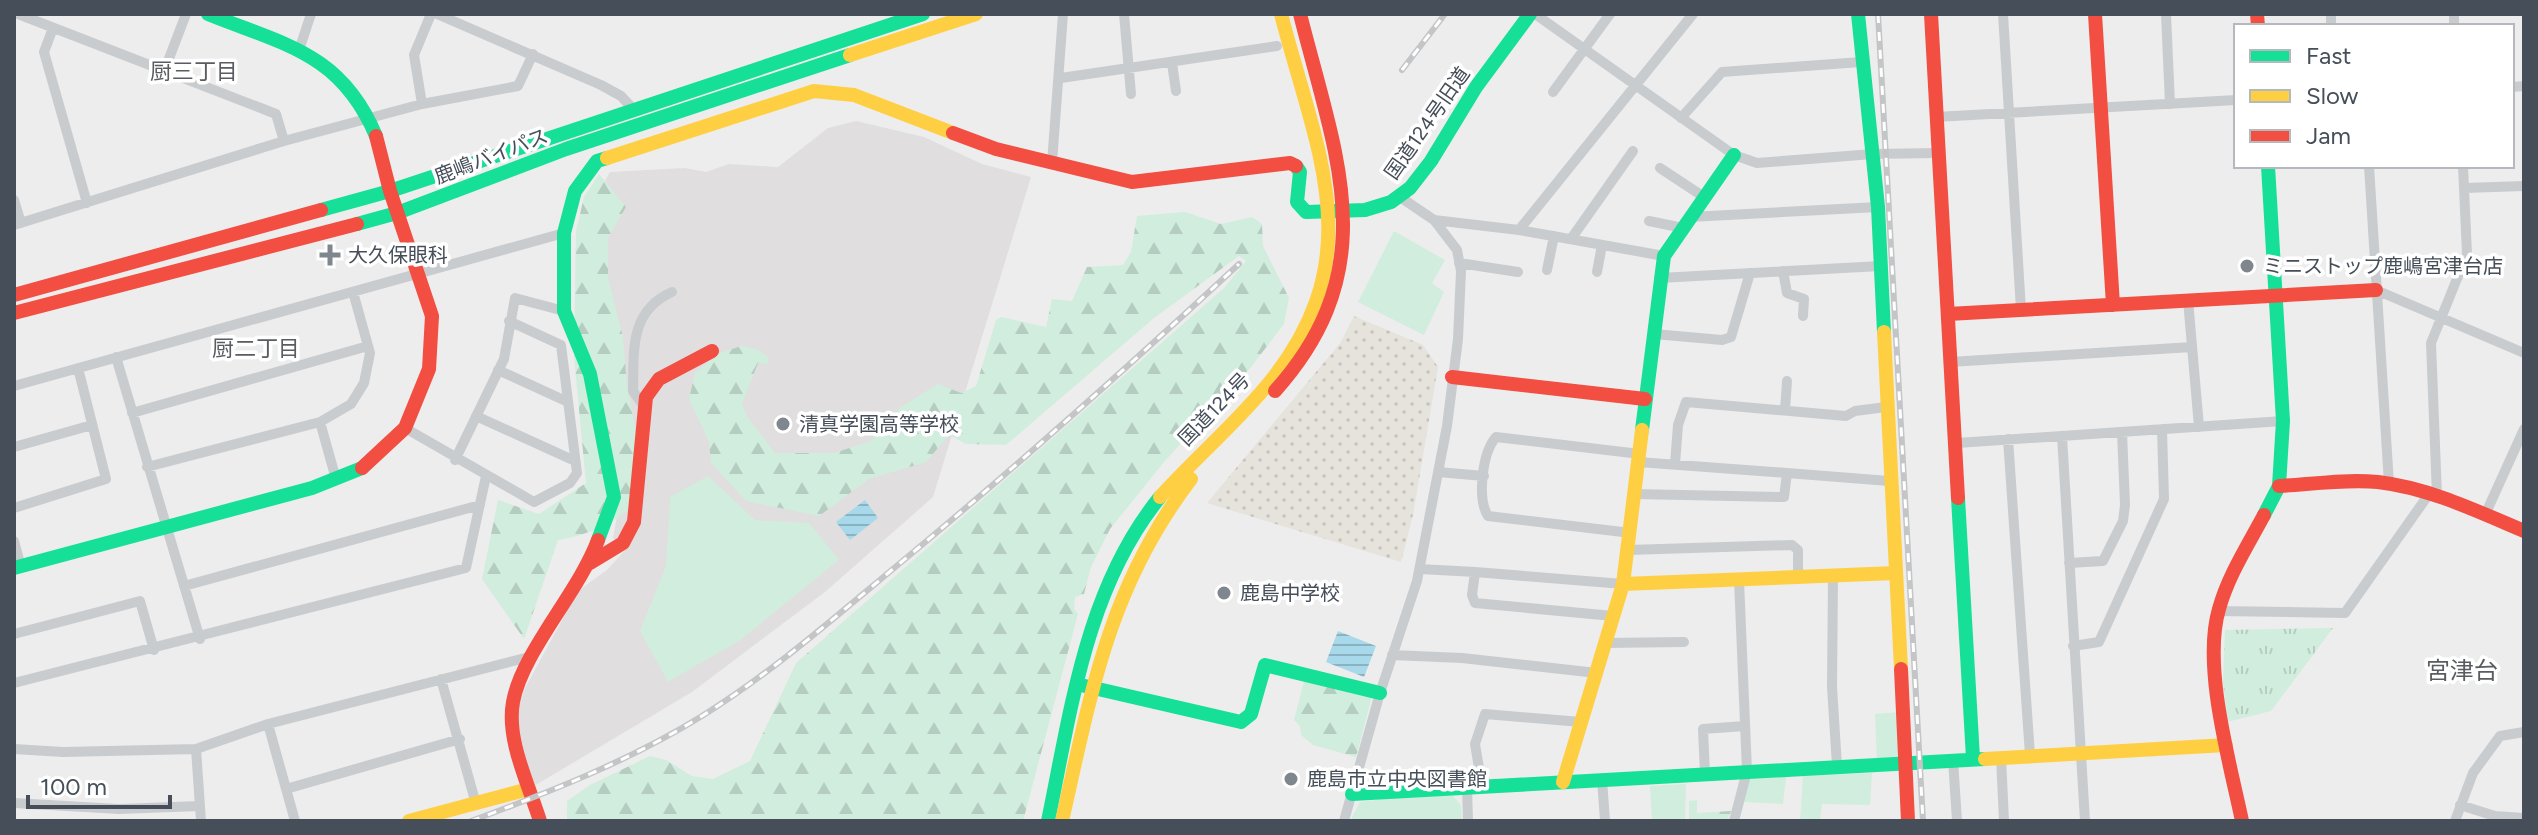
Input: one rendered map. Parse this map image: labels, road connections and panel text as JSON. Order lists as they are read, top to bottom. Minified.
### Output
{"streets":{"main road":["国道124号旧道","鹿嶋バイパス","国道124号"]},"crossings":[["国道124号旧道","国道124号"]],"districts":["厨三丁目","厨二丁目","宮津台"],"places":{"health":["大久保眼科"],"other":["ミニストップ鹿嶋宮津台店","清真学園高等学校","鹿島中学校","鹿島市立中央図書館"]},"legend":["Fast","Slow","Jam"],"scale_bar":"100 m"}
